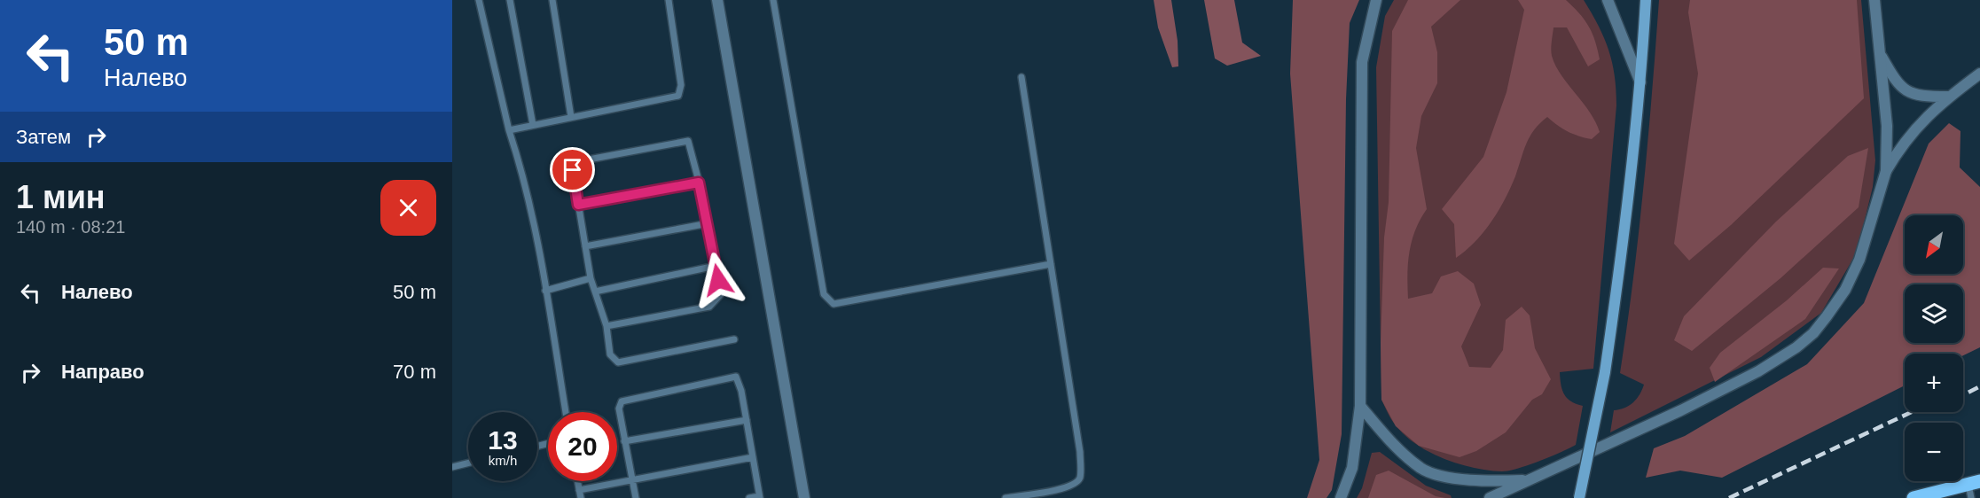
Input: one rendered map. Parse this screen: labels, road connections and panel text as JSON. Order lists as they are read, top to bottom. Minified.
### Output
{"north":"bottom left","page":{"turn":["50 m","Налево"],"then":"Затем","heading":["1 мин","140 m · 08:21"],"map_buttons":["+","−"],"list":[{"name":"Налево","value":"50 m"},{"name":"Направо","value":"70 m"}],"speed":"13 km/h","limit":"20"}}
